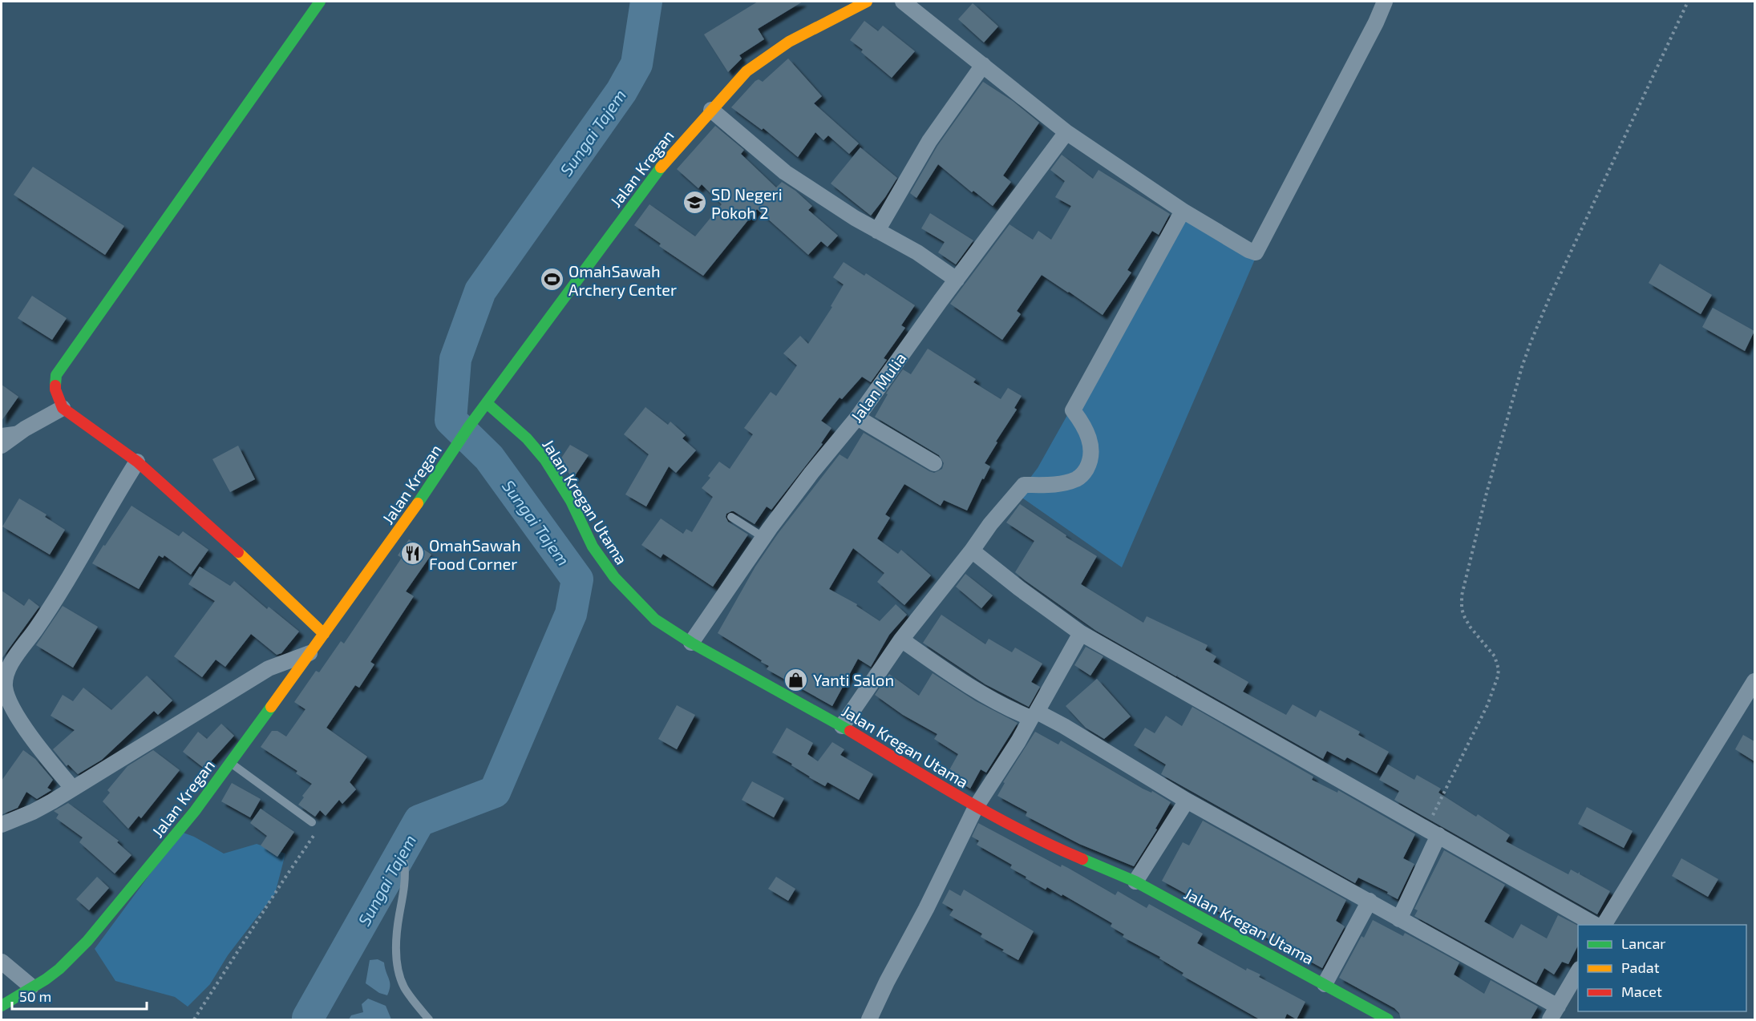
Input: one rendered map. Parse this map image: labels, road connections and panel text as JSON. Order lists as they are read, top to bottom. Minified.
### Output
{"streets":{"street":["Jalan Kregan","Jalan Mulia","Jalan Kregan Utama"]},"crossings":[["Jalan Kregan","Jalan Kregan Utama"],["Jalan Mulia","Jalan Kregan Utama"]],"water":["Sungai Tajem"],"places":{"school or university":["SD Negeri Pokoh 2"],"sports":["OmahSawah Archery Center"],"restaurant":["OmahSawah Food Corner"],"shop":["Yanti Salon"]},"legend":["Lancar","Padat","Macet"],"scale_bar":"50 m"}
